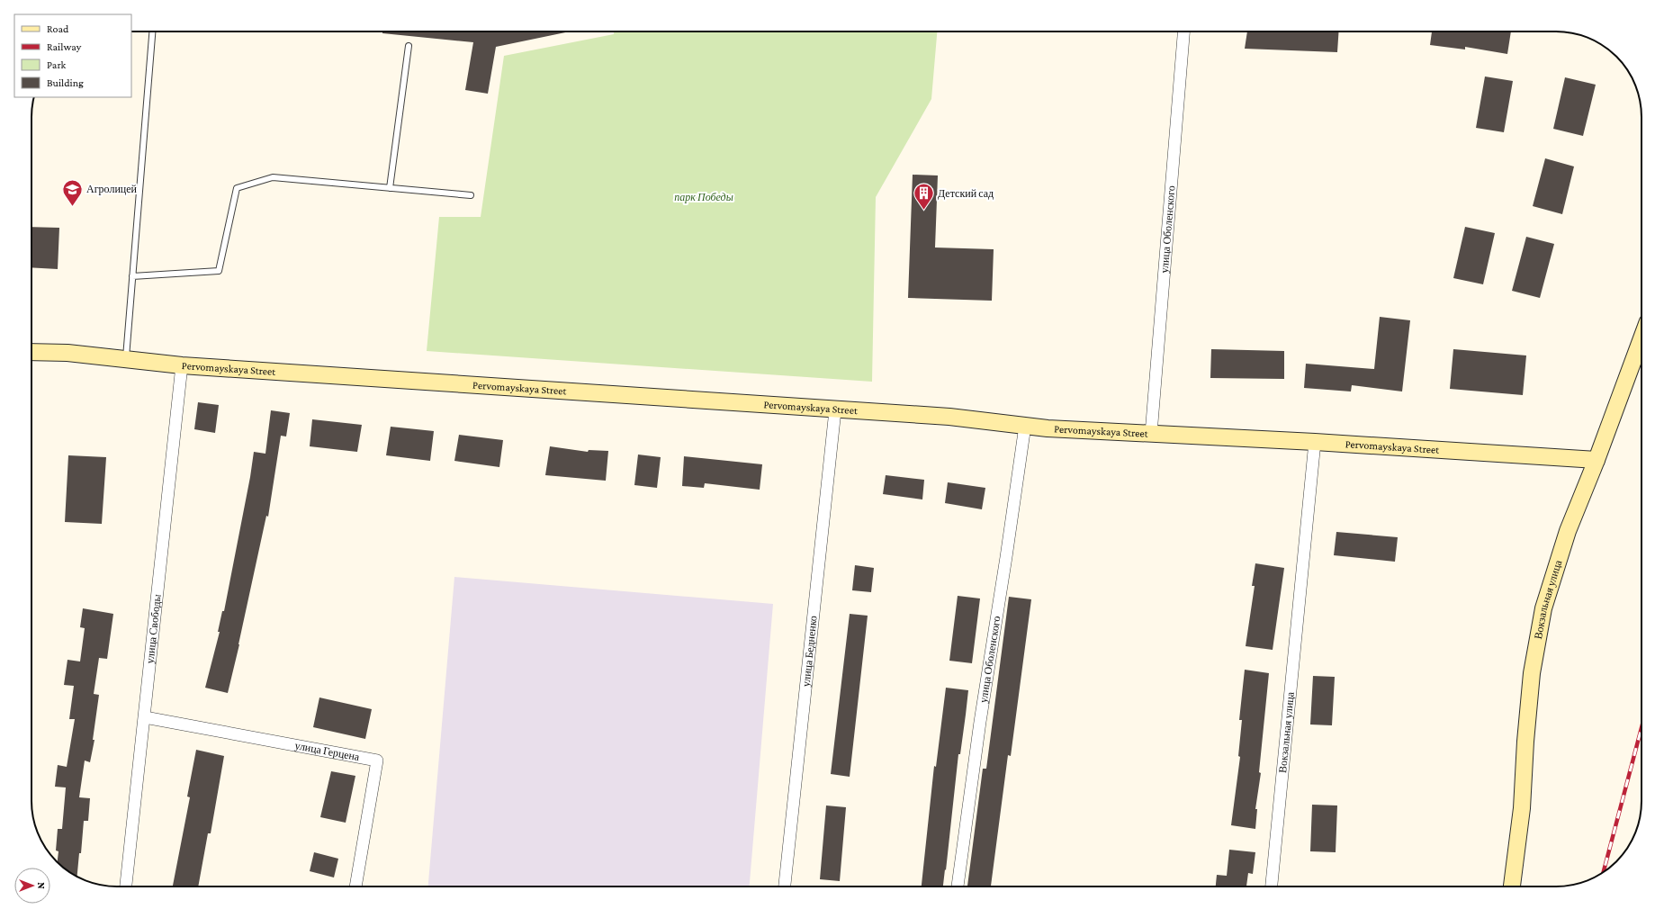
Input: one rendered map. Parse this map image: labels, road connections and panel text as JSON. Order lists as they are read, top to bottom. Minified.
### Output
{"streets":{"main road":["Pervomayskaya Street","Вокзальная улица"],"street":["улица Оболенского","улица Свободы","улица Бедненко","улица Герцена"]},"crossings":[["улица Оболенского","Pervomayskaya Street"],["Pervomayskaya Street","Вокзальная улица"],["Pervomayskaya Street","улица Свободы"],["Pervomayskaya Street","улица Бедненко"],["улица Свободы","улица Герцена"]],"parks":["парк Победы"],"places":{"school or university":["Агролицей"],"building":["Детский сад"]},"legend":["Road","Railway","Park","Building"],"north":"right"}
